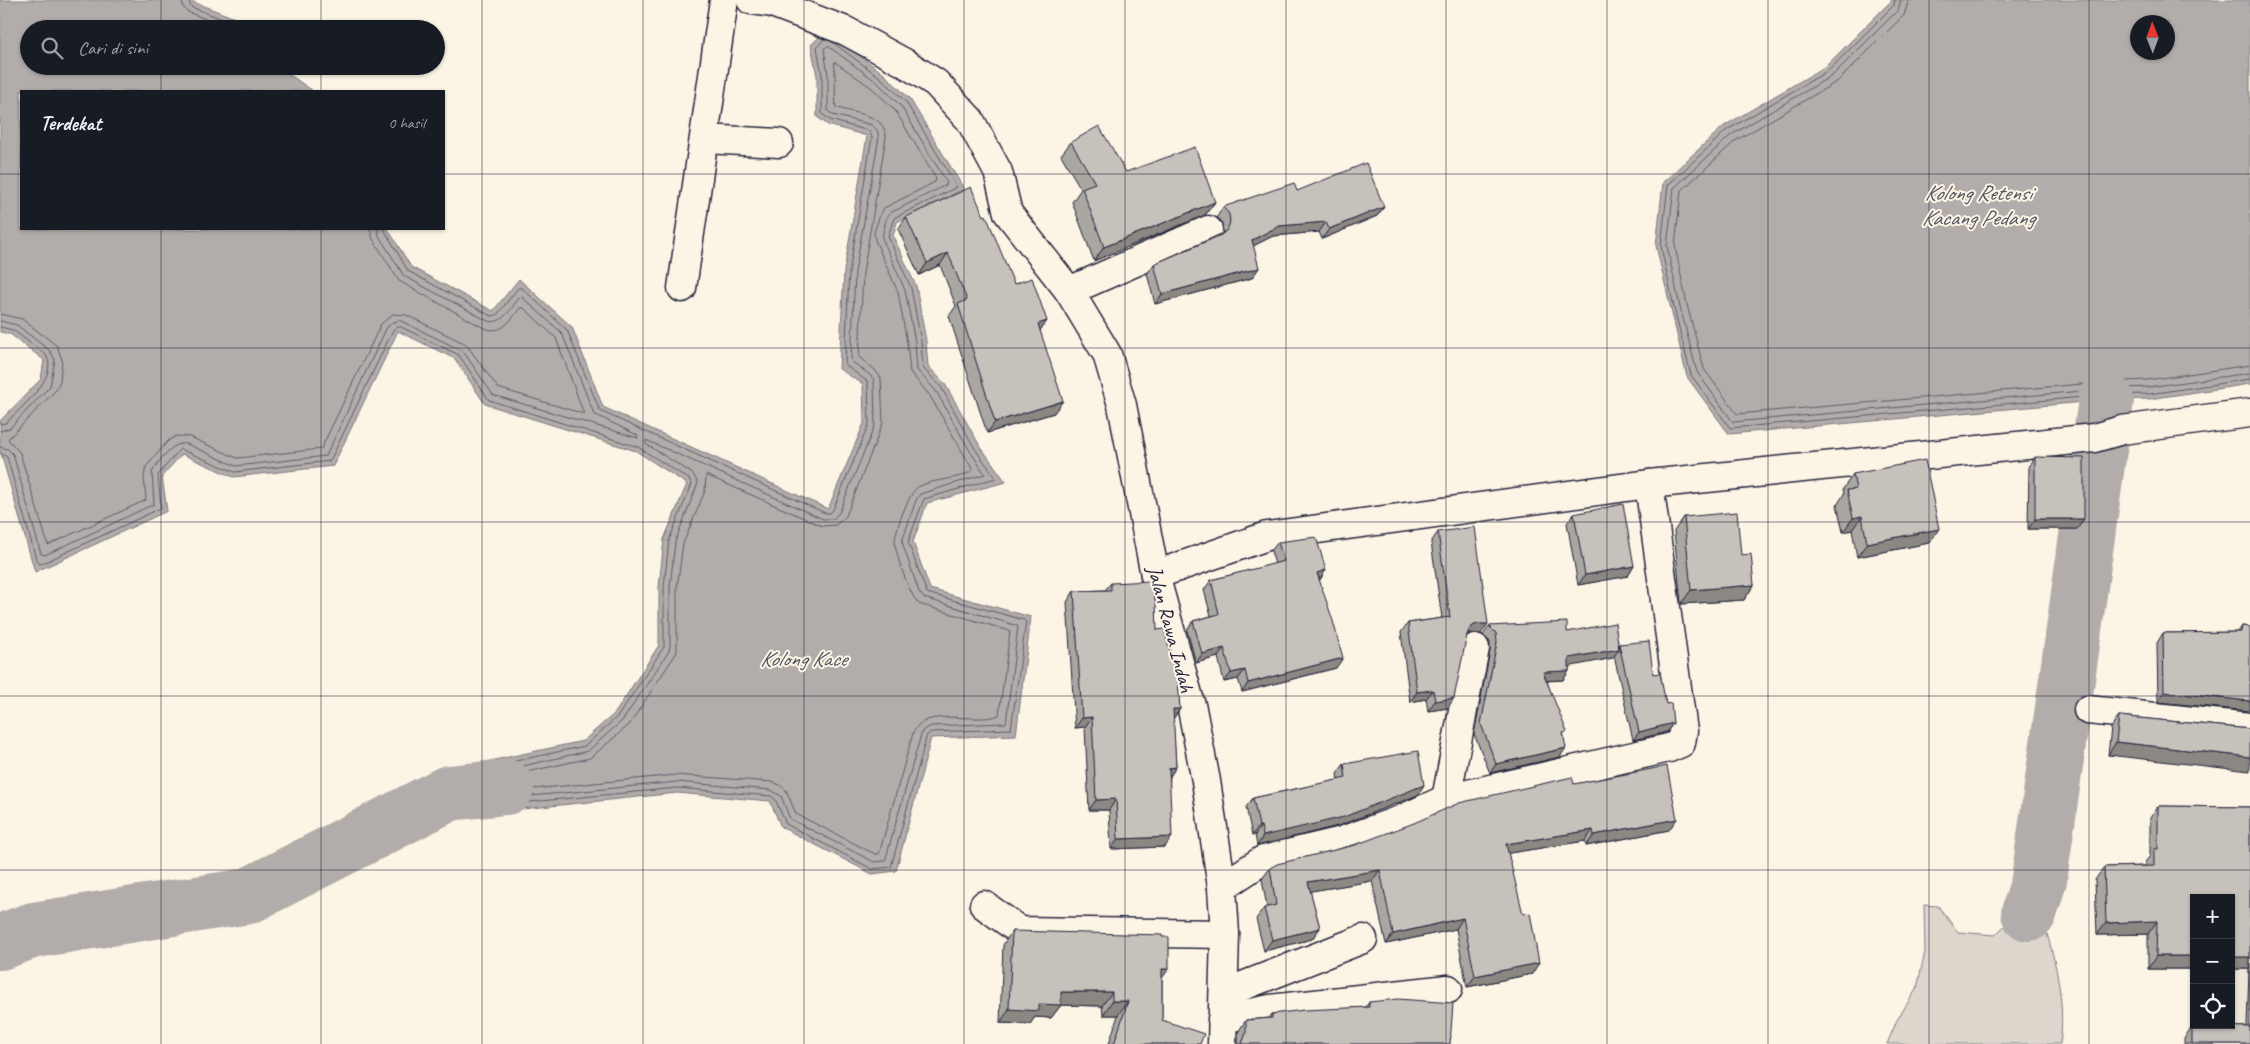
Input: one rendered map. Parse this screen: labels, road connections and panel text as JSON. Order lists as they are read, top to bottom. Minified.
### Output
{"streets":{"street":["Jalan Rawa Indah"]},"water":["Kolong Retensi Kacang Pedang","Kolong Kace"],"north":"top","page":{"search":"Cari di sini","heading":["Terdekat","0 hasil"],"map_buttons":["+","−"]}}
